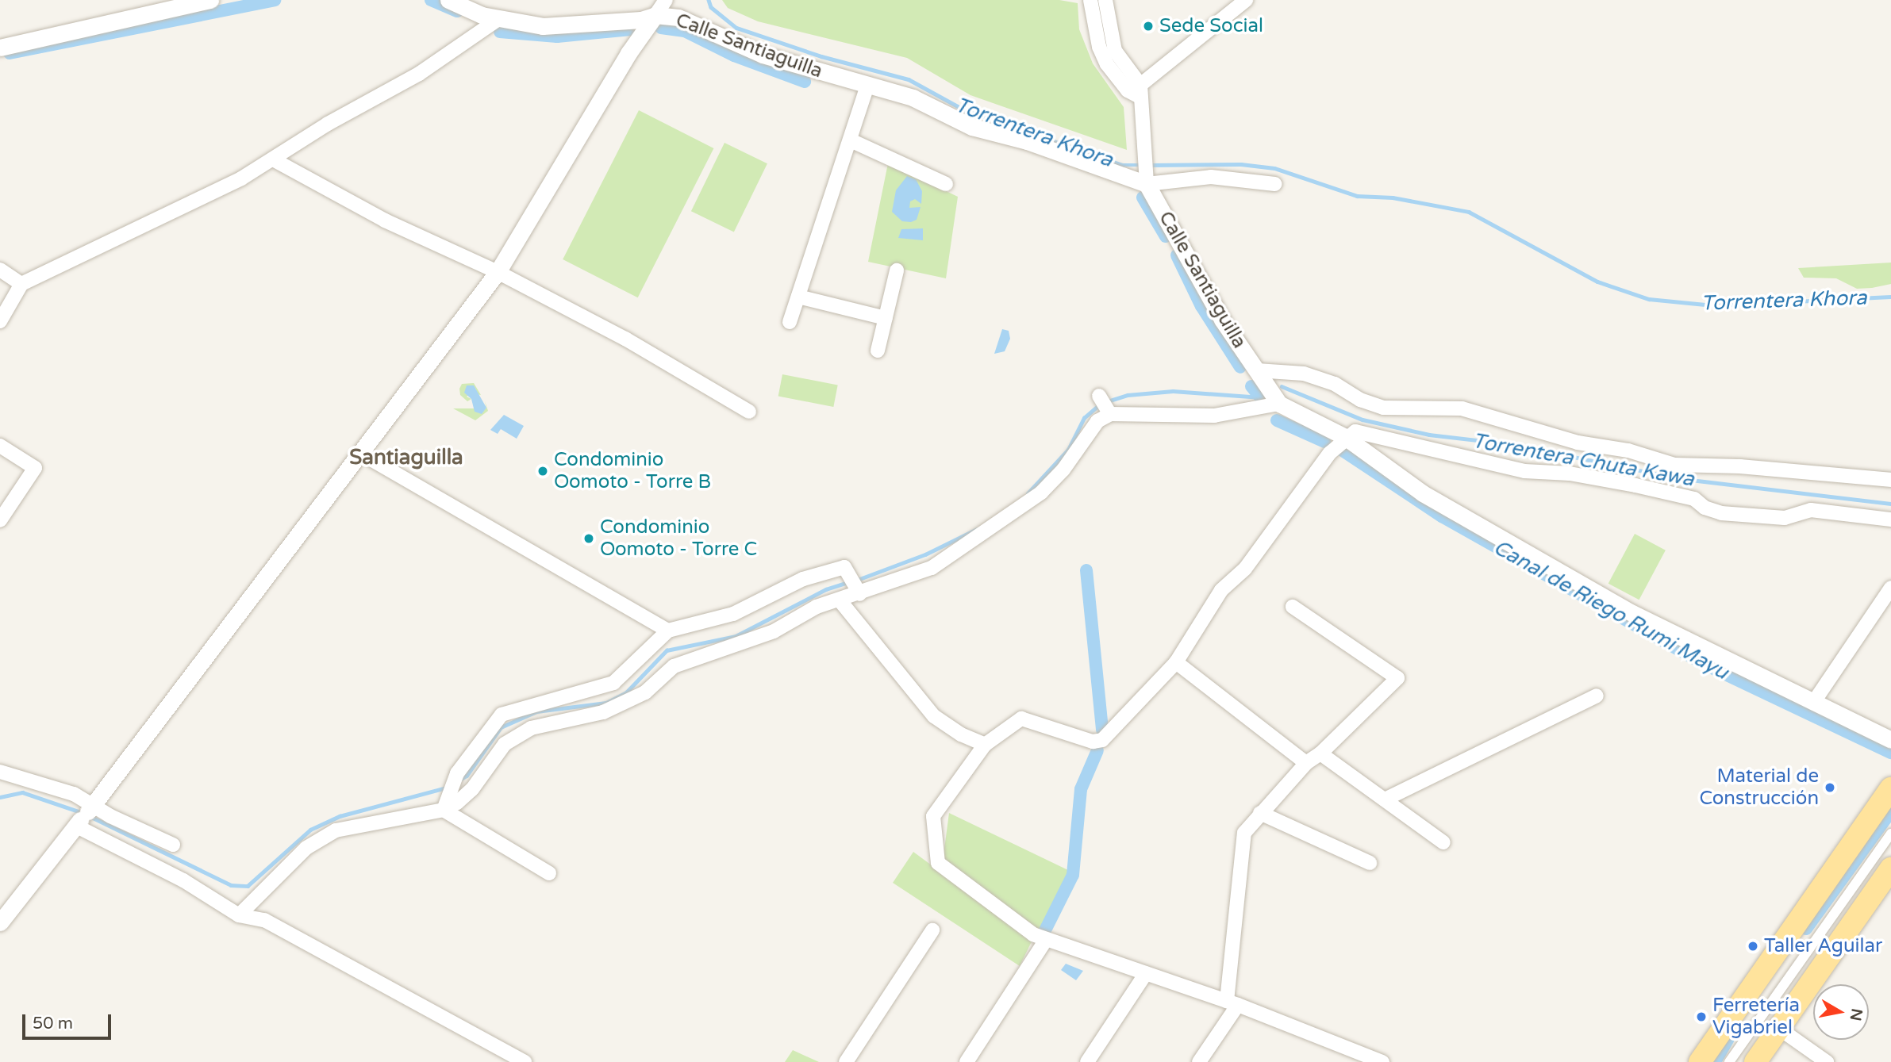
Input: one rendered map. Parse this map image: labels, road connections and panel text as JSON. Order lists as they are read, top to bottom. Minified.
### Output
{"streets":{"street":["Calle Santiaguilla"]},"districts":["Santiaguilla"],"water":["Torrentera Khora","Torrentera Chuta Kawa","Canal de Riego Rumi Mayu"],"places":["Sede Social","Condominio Oomoto - Torre B","Condominio Oomoto - Torre C","Material de Construcción","Taller Aguilar","Ferretería Vigabriel"],"scale_bar":"50 m","north":"right"}
